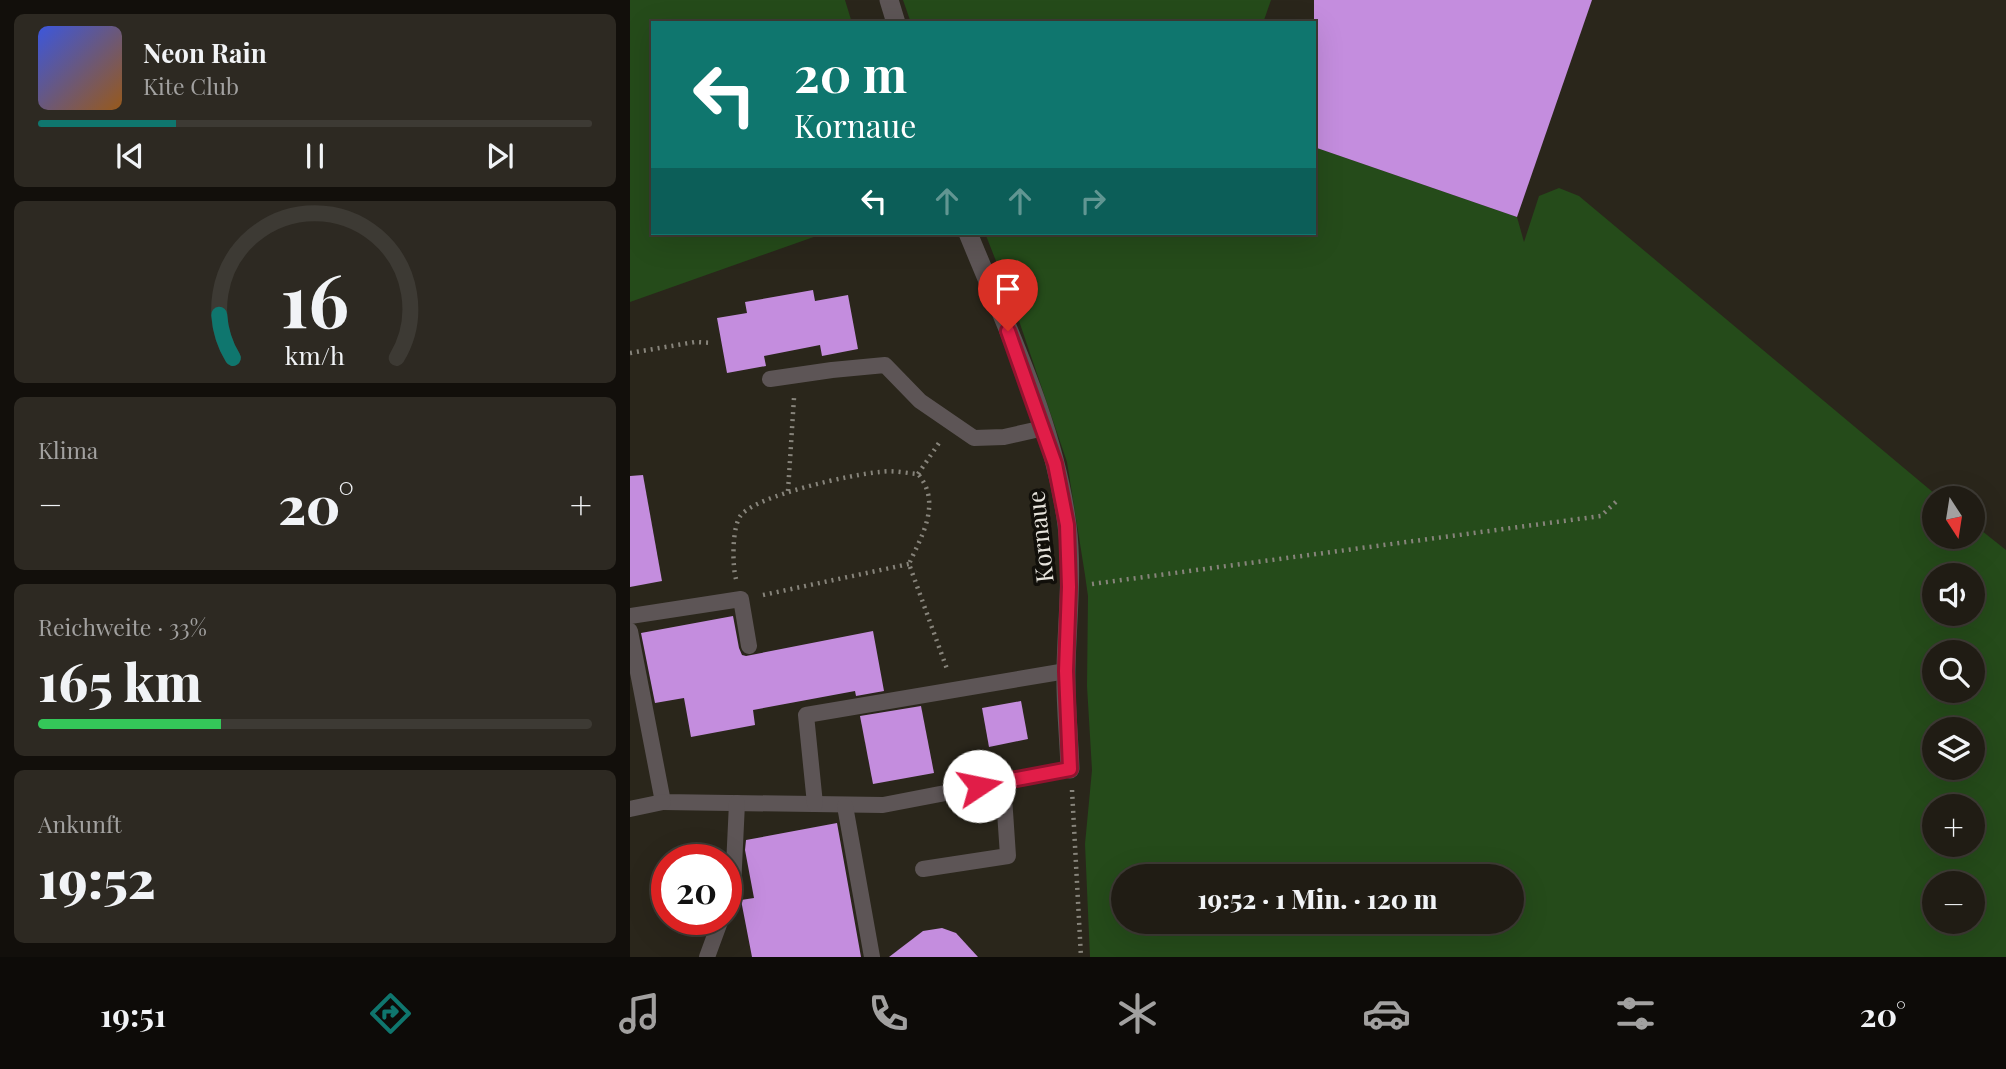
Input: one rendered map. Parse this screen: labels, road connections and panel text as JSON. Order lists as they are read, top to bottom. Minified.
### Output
{"streets":{"street":["Kornaue"]},"north":"bottom","page":{"turn":["20 m","Kornaue"],"song":["Neon Rain","Kite Club"],"tile":["Klima",["Reichweite · 33%","165 km"],["Ankunft","19:52"]],"heat":["−","20°","+"],"map_buttons":["+","−"],"limit":"20","trip":"19:52 · 1 Min. · 120 m","tabs":["19:51","20°"],"gauge":["16","km/h"]}}
